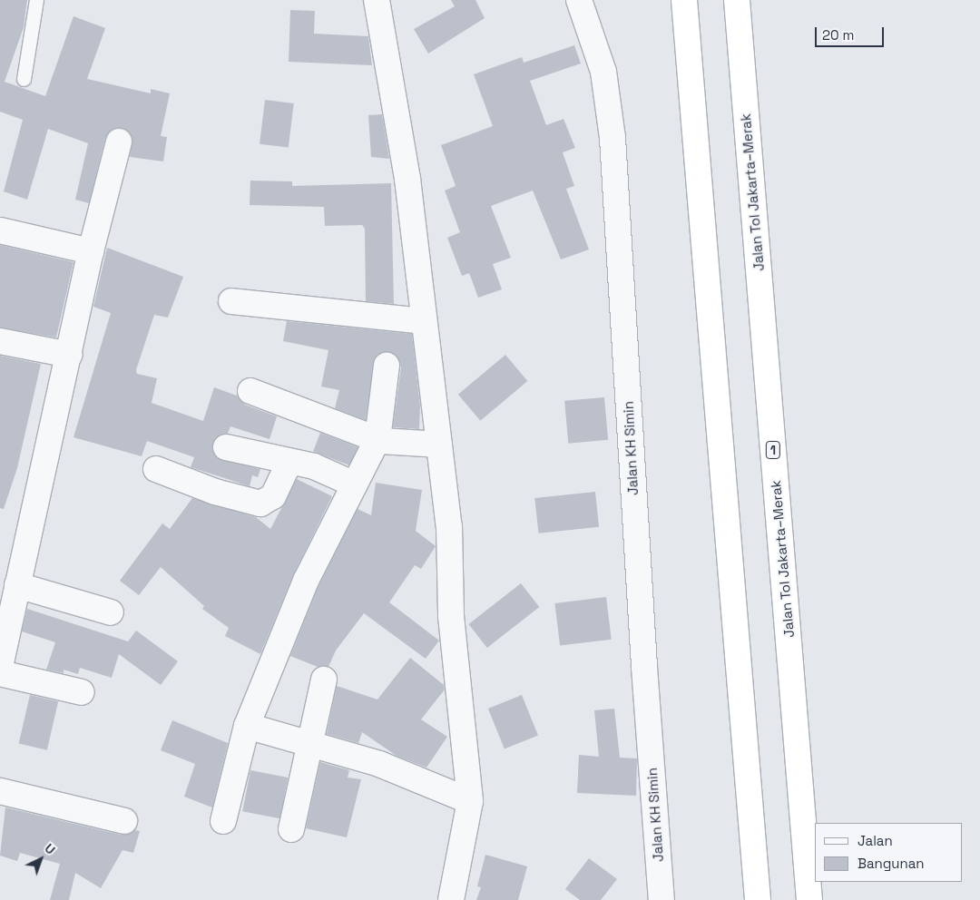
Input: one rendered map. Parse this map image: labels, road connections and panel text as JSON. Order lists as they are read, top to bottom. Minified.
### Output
{"streets":{"highway":["Jalan Tol Jakarta–Merak","1"],"street":["Jalan KH Simin"]},"legend":["Jalan","Bangunan"],"scale_bar":"20 m","north":"top right"}
